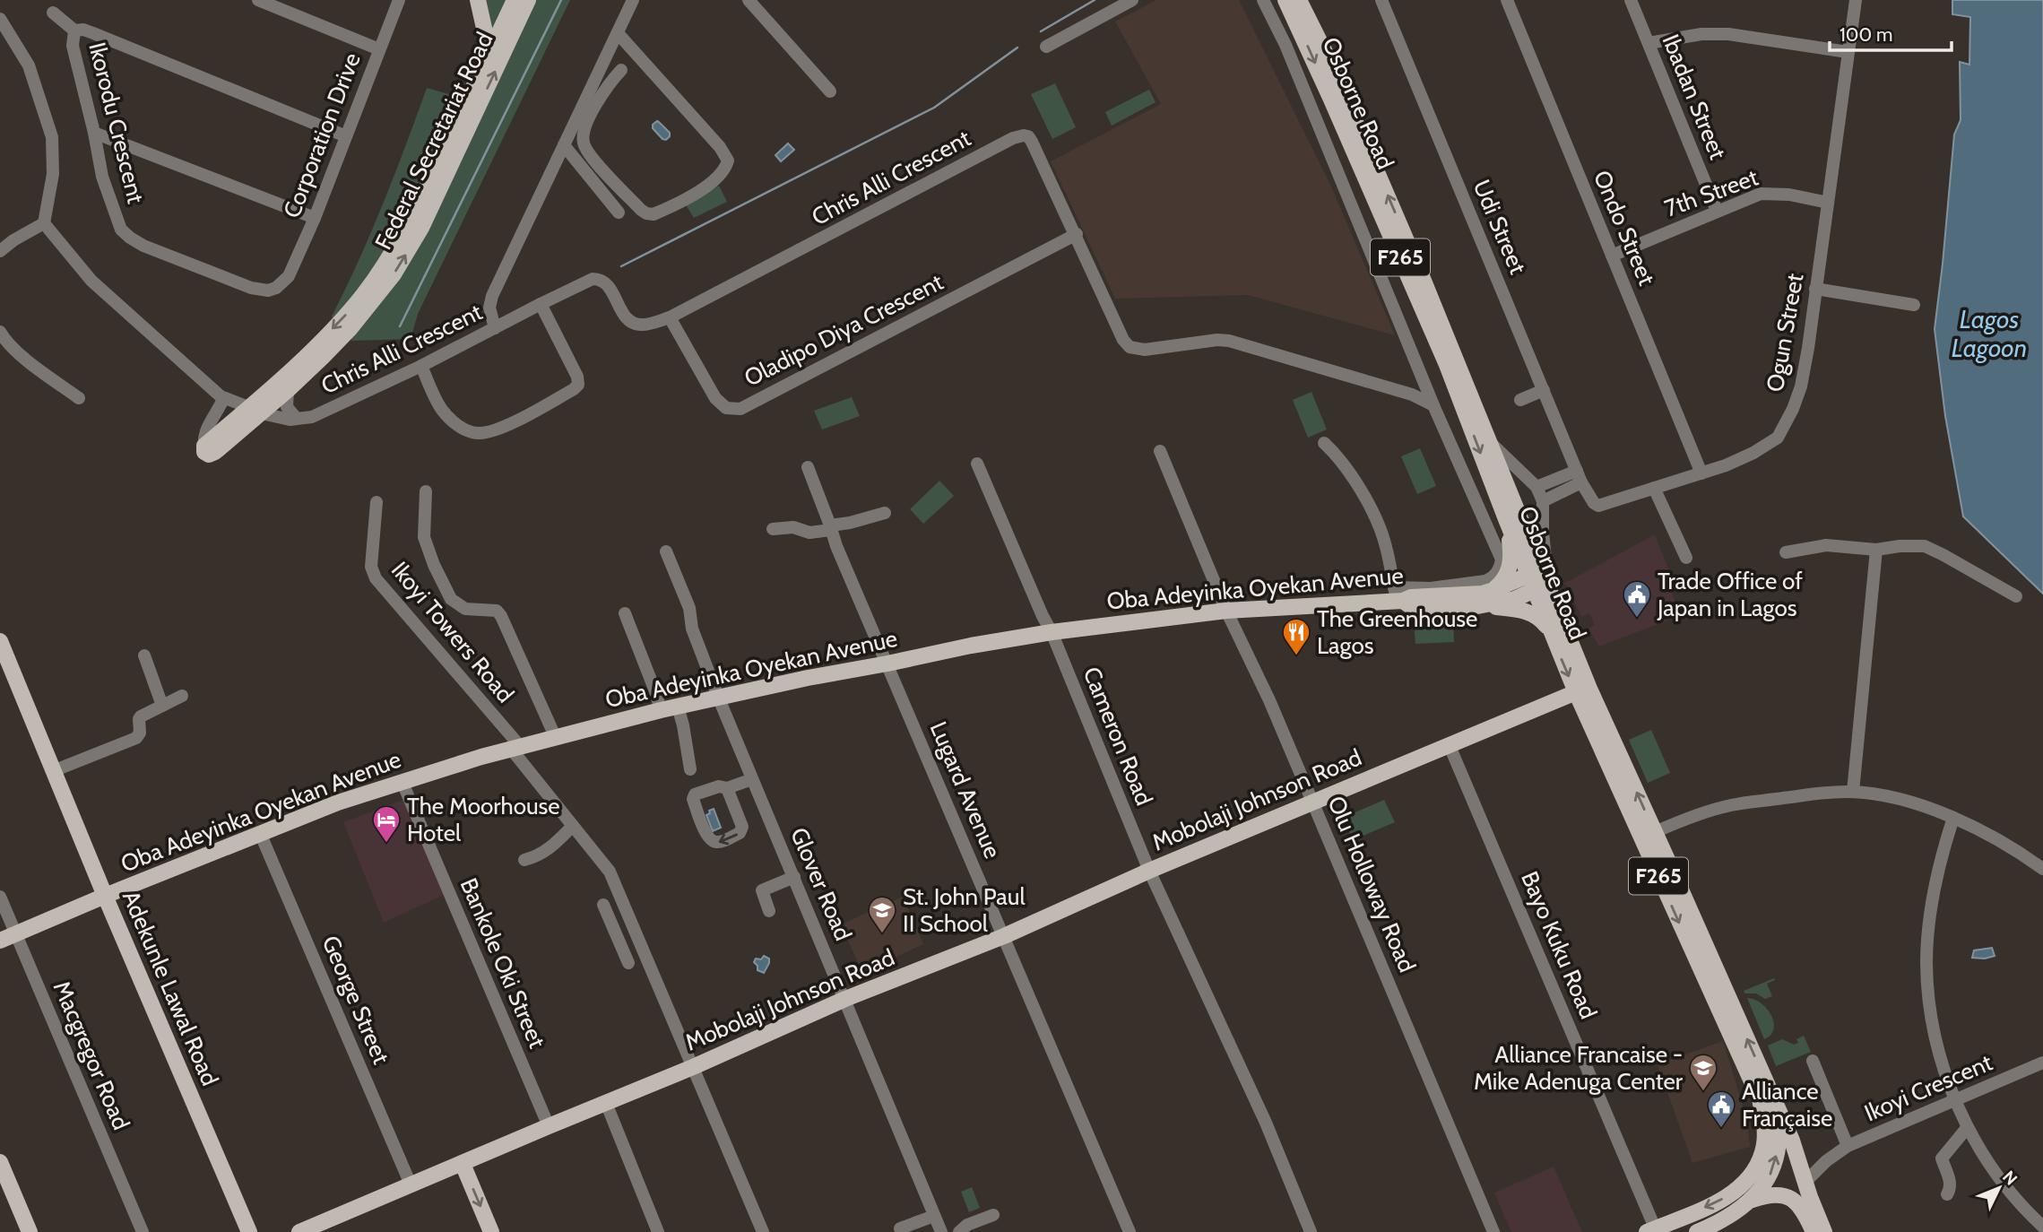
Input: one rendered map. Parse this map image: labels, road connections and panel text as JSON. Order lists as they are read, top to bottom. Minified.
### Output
{"streets":{"main road":["Osborne Road","Federal Secretariat Road","F265","Oba Adeyinka Oyekan Avenue","Mobolaji Johnson Road","Adekunle Lawal Road"],"street":["Ibadan Street","Ikorodu Crescent","Corporation Drive","Chris Alli Crescent","7th Street","Udi Street","Ondo Street","Oladipo Diya Crescent","Ogun Street","Ikoyi Towers Road","Cameron Road","Lugard Avenue","Glover Road","Olu Holloway Road","Bayo Kuku Road","Bankole Oki Street","George Street","Macgregor Road","Ikoyi Crescent"]},"crossings":[["Ibadan Street","7th Street"],["Osborne Road","F265"],["Osborne Road","Oba Adeyinka Oyekan Avenue"],["Osborne Road","Mobolaji Johnson Road"],["Osborne Road","Bayo Kuku Road"],["Osborne Road","Ikoyi Crescent"],["Ikorodu Crescent","Corporation Drive"],["Federal Secretariat Road","Chris Alli Crescent"],["Chris Alli Crescent","Oladipo Diya Crescent"],["7th Street","Ondo Street"],["7th Street","Ogun Street"],["Udi Street","Ogun Street"],["Ondo Street","Ogun Street"],["Oba Adeyinka Oyekan Avenue","Ikoyi Towers Road"],["Oba Adeyinka Oyekan Avenue","Cameron Road"],["Oba Adeyinka Oyekan Avenue","Lugard Avenue"],["Oba Adeyinka Oyekan Avenue","Glover Road"],["Oba Adeyinka Oyekan Avenue","Olu Holloway Road"],["Oba Adeyinka Oyekan Avenue","Bankole Oki Street"],["Oba Adeyinka Oyekan Avenue","Adekunle Lawal Road"],["Oba Adeyinka Oyekan Avenue","George Street"],["Oba Adeyinka Oyekan Avenue","Macgregor Road"],["Ikoyi Towers Road","Mobolaji Johnson Road"],["Cameron Road","Mobolaji Johnson Road"],["Lugard Avenue","Mobolaji Johnson Road"],["Mobolaji Johnson Road","Glover Road"],["Mobolaji Johnson Road","Olu Holloway Road"],["Mobolaji Johnson Road","Bayo Kuku Road"],["Mobolaji Johnson Road","Bankole Oki Street"],["Mobolaji Johnson Road","George Street"]],"water":["Lagos Lagoon"],"places":{"public building":["Trade Office of Japan in Lagos","Alliance Française"],"restaurant":["The Greenhouse Lagos"],"hotel":["The Moorhouse Hotel"],"school or university":["St. John Paul II School","Alliance Francaise - Mike Adenuga Center"]},"scale_bar":"100 m","north":"top right"}
